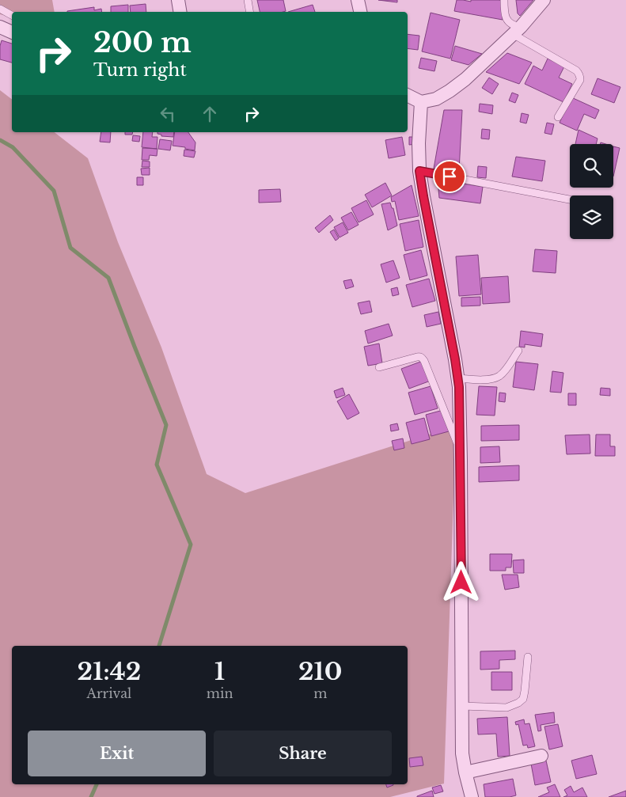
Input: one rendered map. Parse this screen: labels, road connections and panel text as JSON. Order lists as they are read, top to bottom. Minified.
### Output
{"page":{"turn":["200 m","Turn right"],"eta":["21:42","Arrival","1","min","210","m"],"buttons":["Exit","Share"]}}
